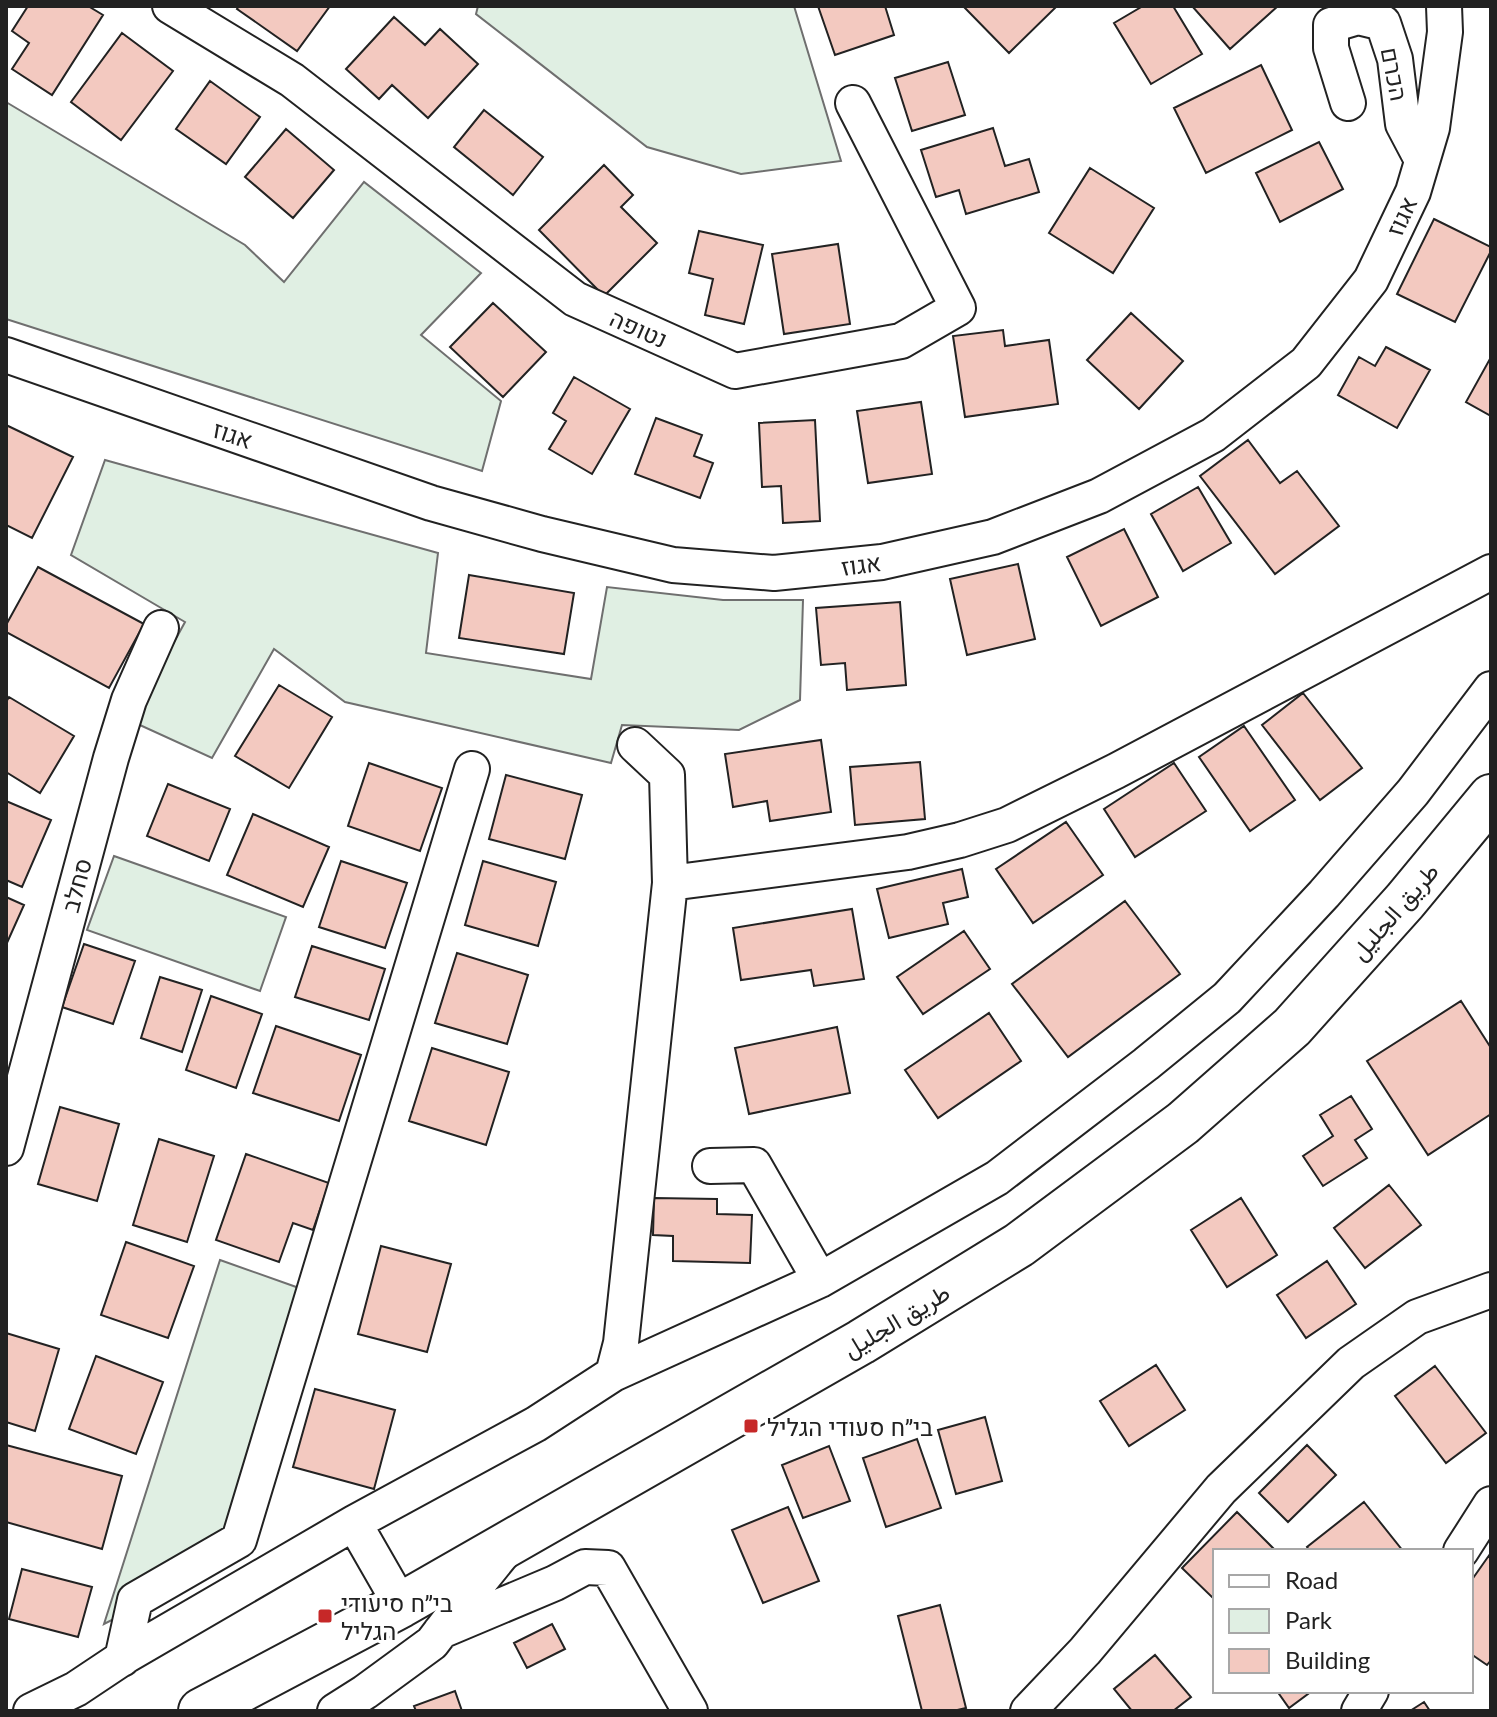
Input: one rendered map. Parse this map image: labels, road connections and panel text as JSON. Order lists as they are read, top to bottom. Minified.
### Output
{"streets":{"main road":["طريق الجليل"],"street":["הכרם","אגוז","נטופה","סחלב"]},"crossings":[["הכרם","אגוז"]],"places":{"transit":["בי״ח סעודי הגליל","בי״ח סיעודי הגליל"]},"legend":["Road","Park","Building"]}
